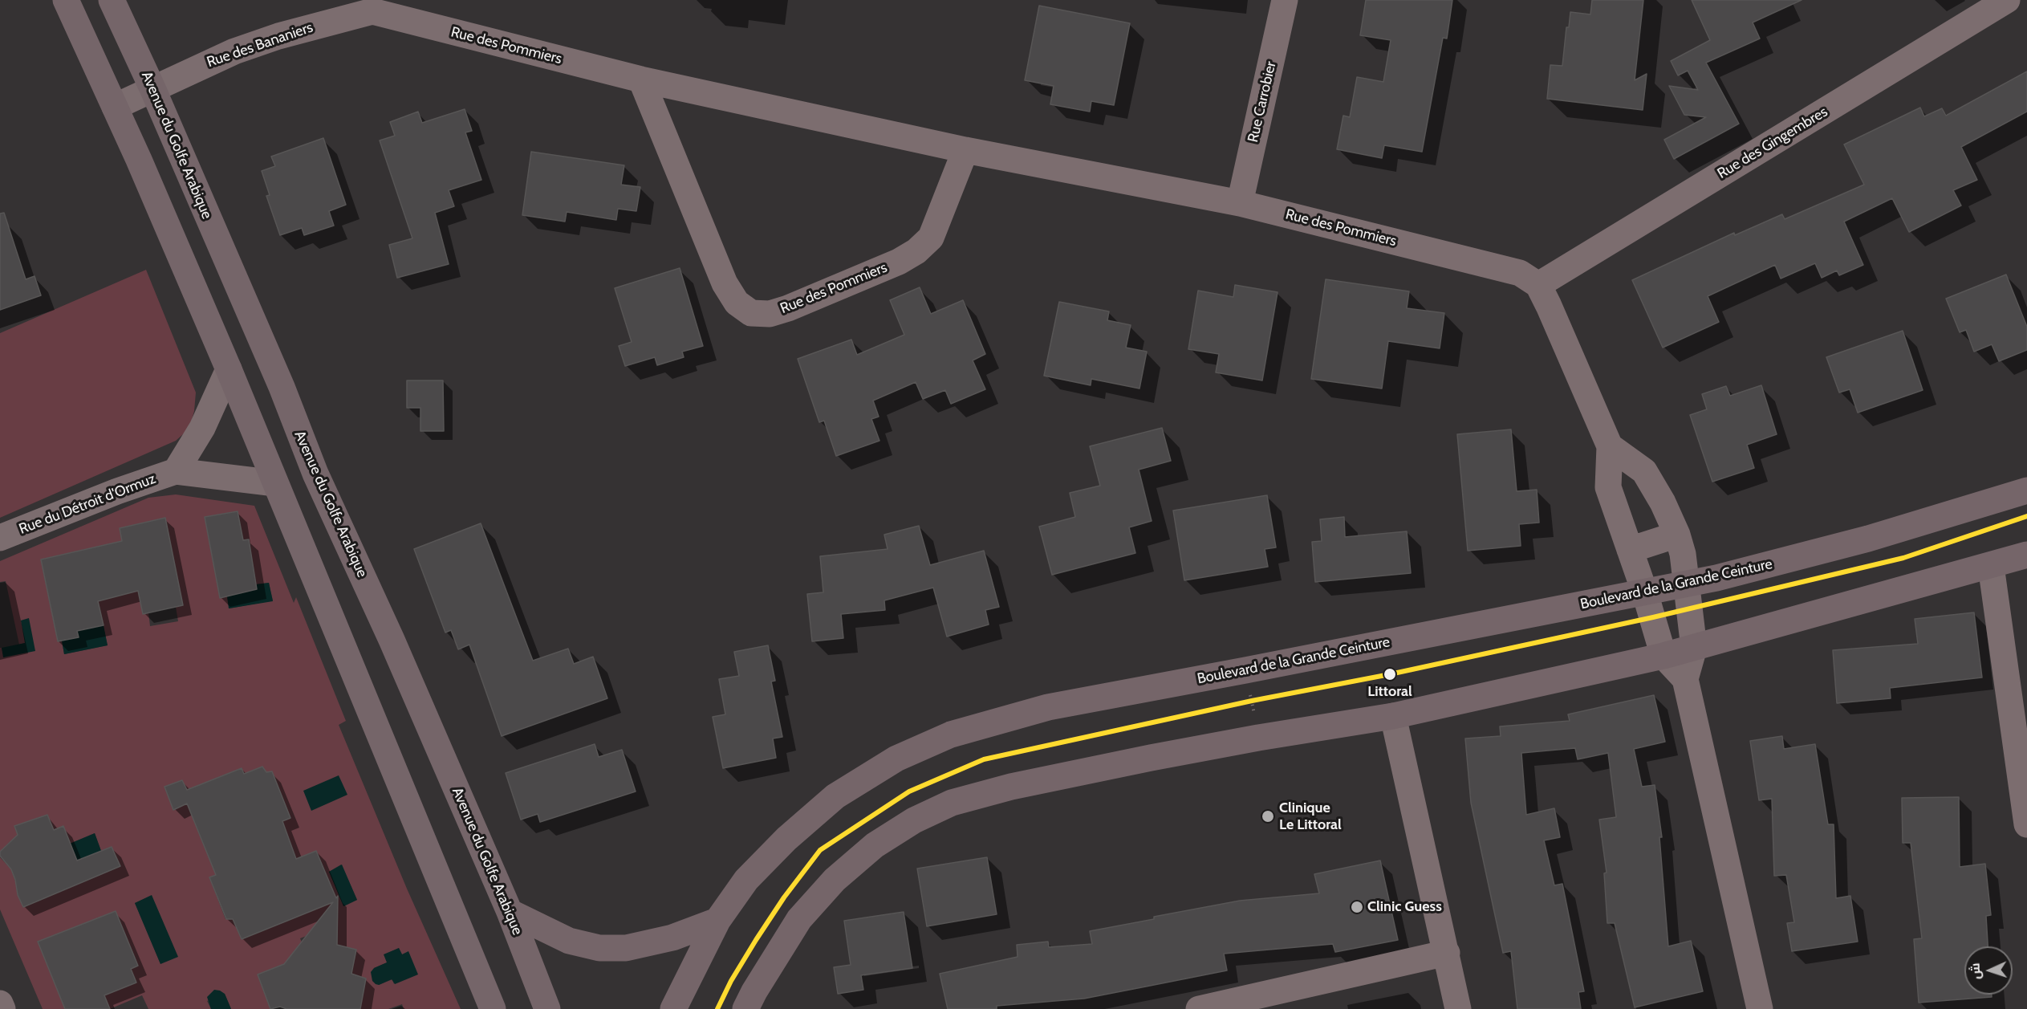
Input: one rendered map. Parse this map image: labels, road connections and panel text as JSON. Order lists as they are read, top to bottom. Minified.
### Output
{"streets":{"main road":["Avenue du Golfe Arabique","Boulevard de la Grande Ceinture"],"street":["Rue des Bananiers","Rue des Pommiers","Rue Carrobier","Rue des Gingembres","Rue du Détroit d'Ormuz"]},"crossings":[["Rue des Bananiers","Rue des Pommiers"],["Rue des Bananiers","Avenue du Golfe Arabique"],["Rue des Pommiers","Rue Carrobier"],["Rue des Pommiers","Rue des Gingembres"]],"places":["Littoral","Clinique Le Littoral","Clinic Guess"],"north":"left"}
